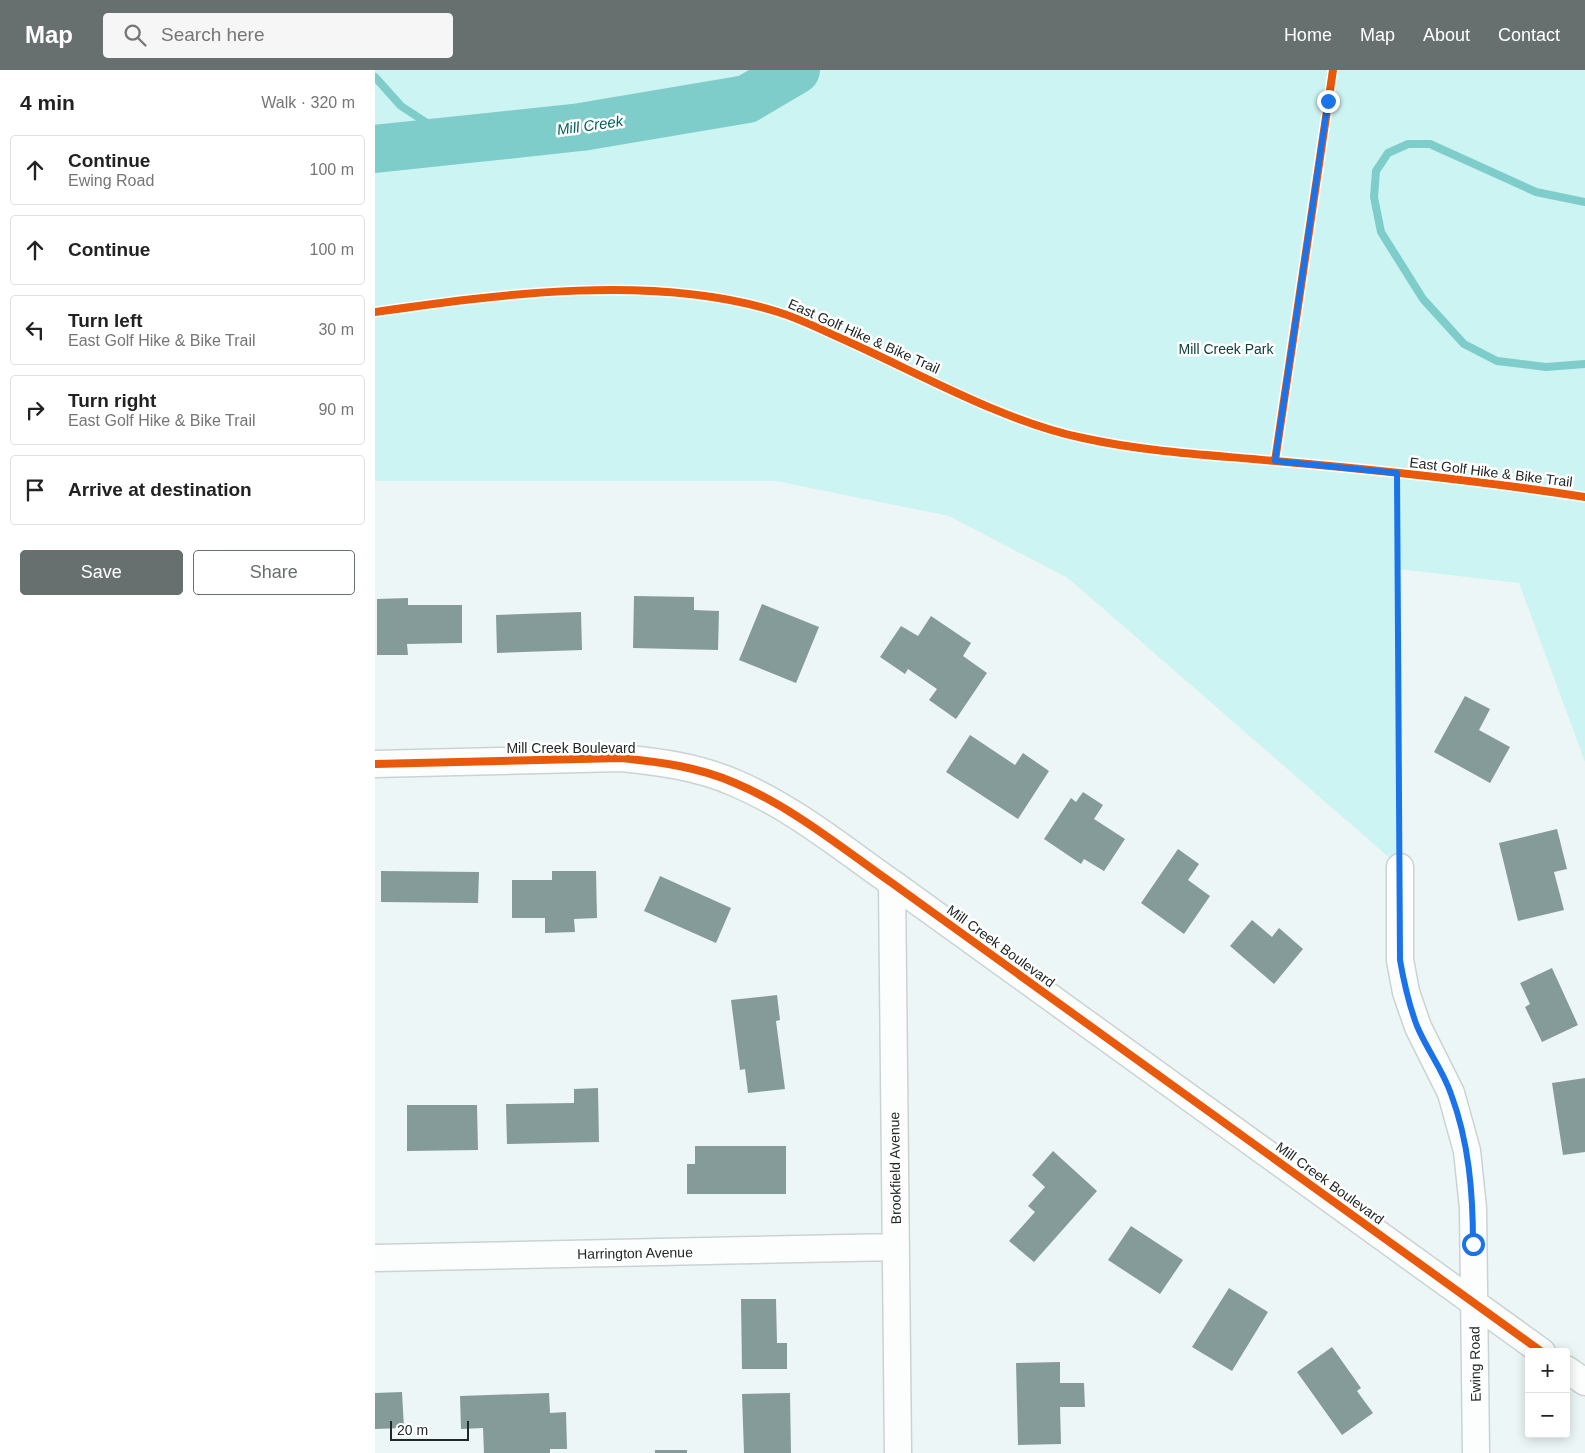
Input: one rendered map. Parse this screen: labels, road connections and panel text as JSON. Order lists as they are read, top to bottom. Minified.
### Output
{"streets":{"street":["Mill Creek Boulevard","Brookfield Avenue","Harrington Avenue","Ewing Road"],"cycle path":["East Golf Hike & Bike Trail"]},"crossings":[["Mill Creek Boulevard","Brookfield Avenue"],["Mill Creek Boulevard","Ewing Road"],["Brookfield Avenue","Harrington Avenue"]],"water":["Mill Creek"],"parks":["Mill Creek Park"],"scale_bar":"20 m","page":{"header":"Map","search":"Search here","nav":["Home","Map","About","Contact"],"heading":["4 min","Walk · 320 m"],"list":[["Continue","Ewing Road","100 m"],["Continue","100 m"],["Turn left","East Golf Hike & Bike Trail","30 m"],["Turn right","East Golf Hike & Bike Trail","90 m"],"Arrive at destination"],"buttons":["Save","Share"],"map_buttons":["+","−"],"scale":"20 m"}}
